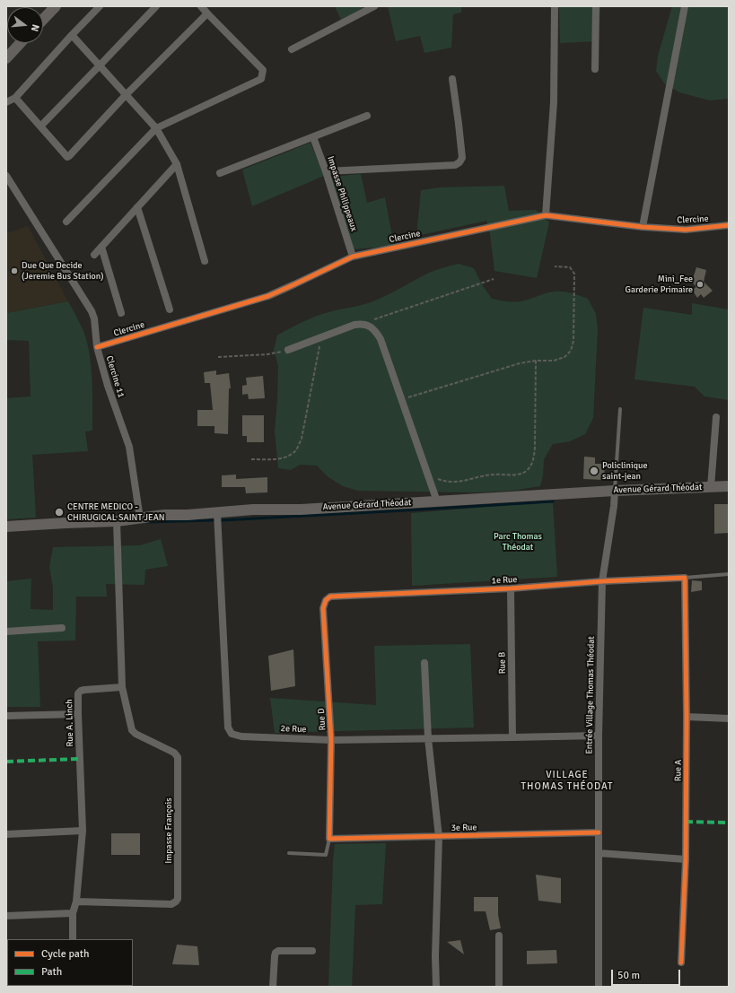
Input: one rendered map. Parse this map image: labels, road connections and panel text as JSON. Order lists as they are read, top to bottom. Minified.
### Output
{"streets":{"street":["Impasse Philippeaux","Clercine","Clercine 11","Avenue Gérard Théodat","1e Rue","Rue B","Entrée Village Thomas Théodat","Rue D","Rue A. Linch","2e Rue","Rue A","3e Rue","Impasse François"]},"crossings":[["Impasse Philippeaux","Clercine"],["Clercine","Clercine 11"],["Clercine 11","Avenue Gérard Théodat"],["Avenue Gérard Théodat","Entrée Village Thomas Théodat"],["Avenue Gérard Théodat","2e Rue"],["1e Rue","Rue B"],["1e Rue","Entrée Village Thomas Théodat"],["1e Rue","Rue D"],["1e Rue","Rue A"],["Rue B","2e Rue"],["Entrée Village Thomas Théodat","2e Rue"],["Entrée Village Thomas Théodat","3e Rue"],["Rue D","2e Rue"],["Rue D","3e Rue"],["Rue A. Linch","Impasse François"]],"districts":["VILLAGE THOMAS THÉODAT"],"parks":["Parc Thomas Théodat"],"places":["Due Que Decide (Jeremie Bus Station)","Mini_Fee Garderie Primaire","Policlinique saint-jean","CENTRE MEDICO - CHIRUGICAL SAINT JEAN"],"legend":["Cycle path","Path"],"scale_bar":"50 m","north":"right"}
